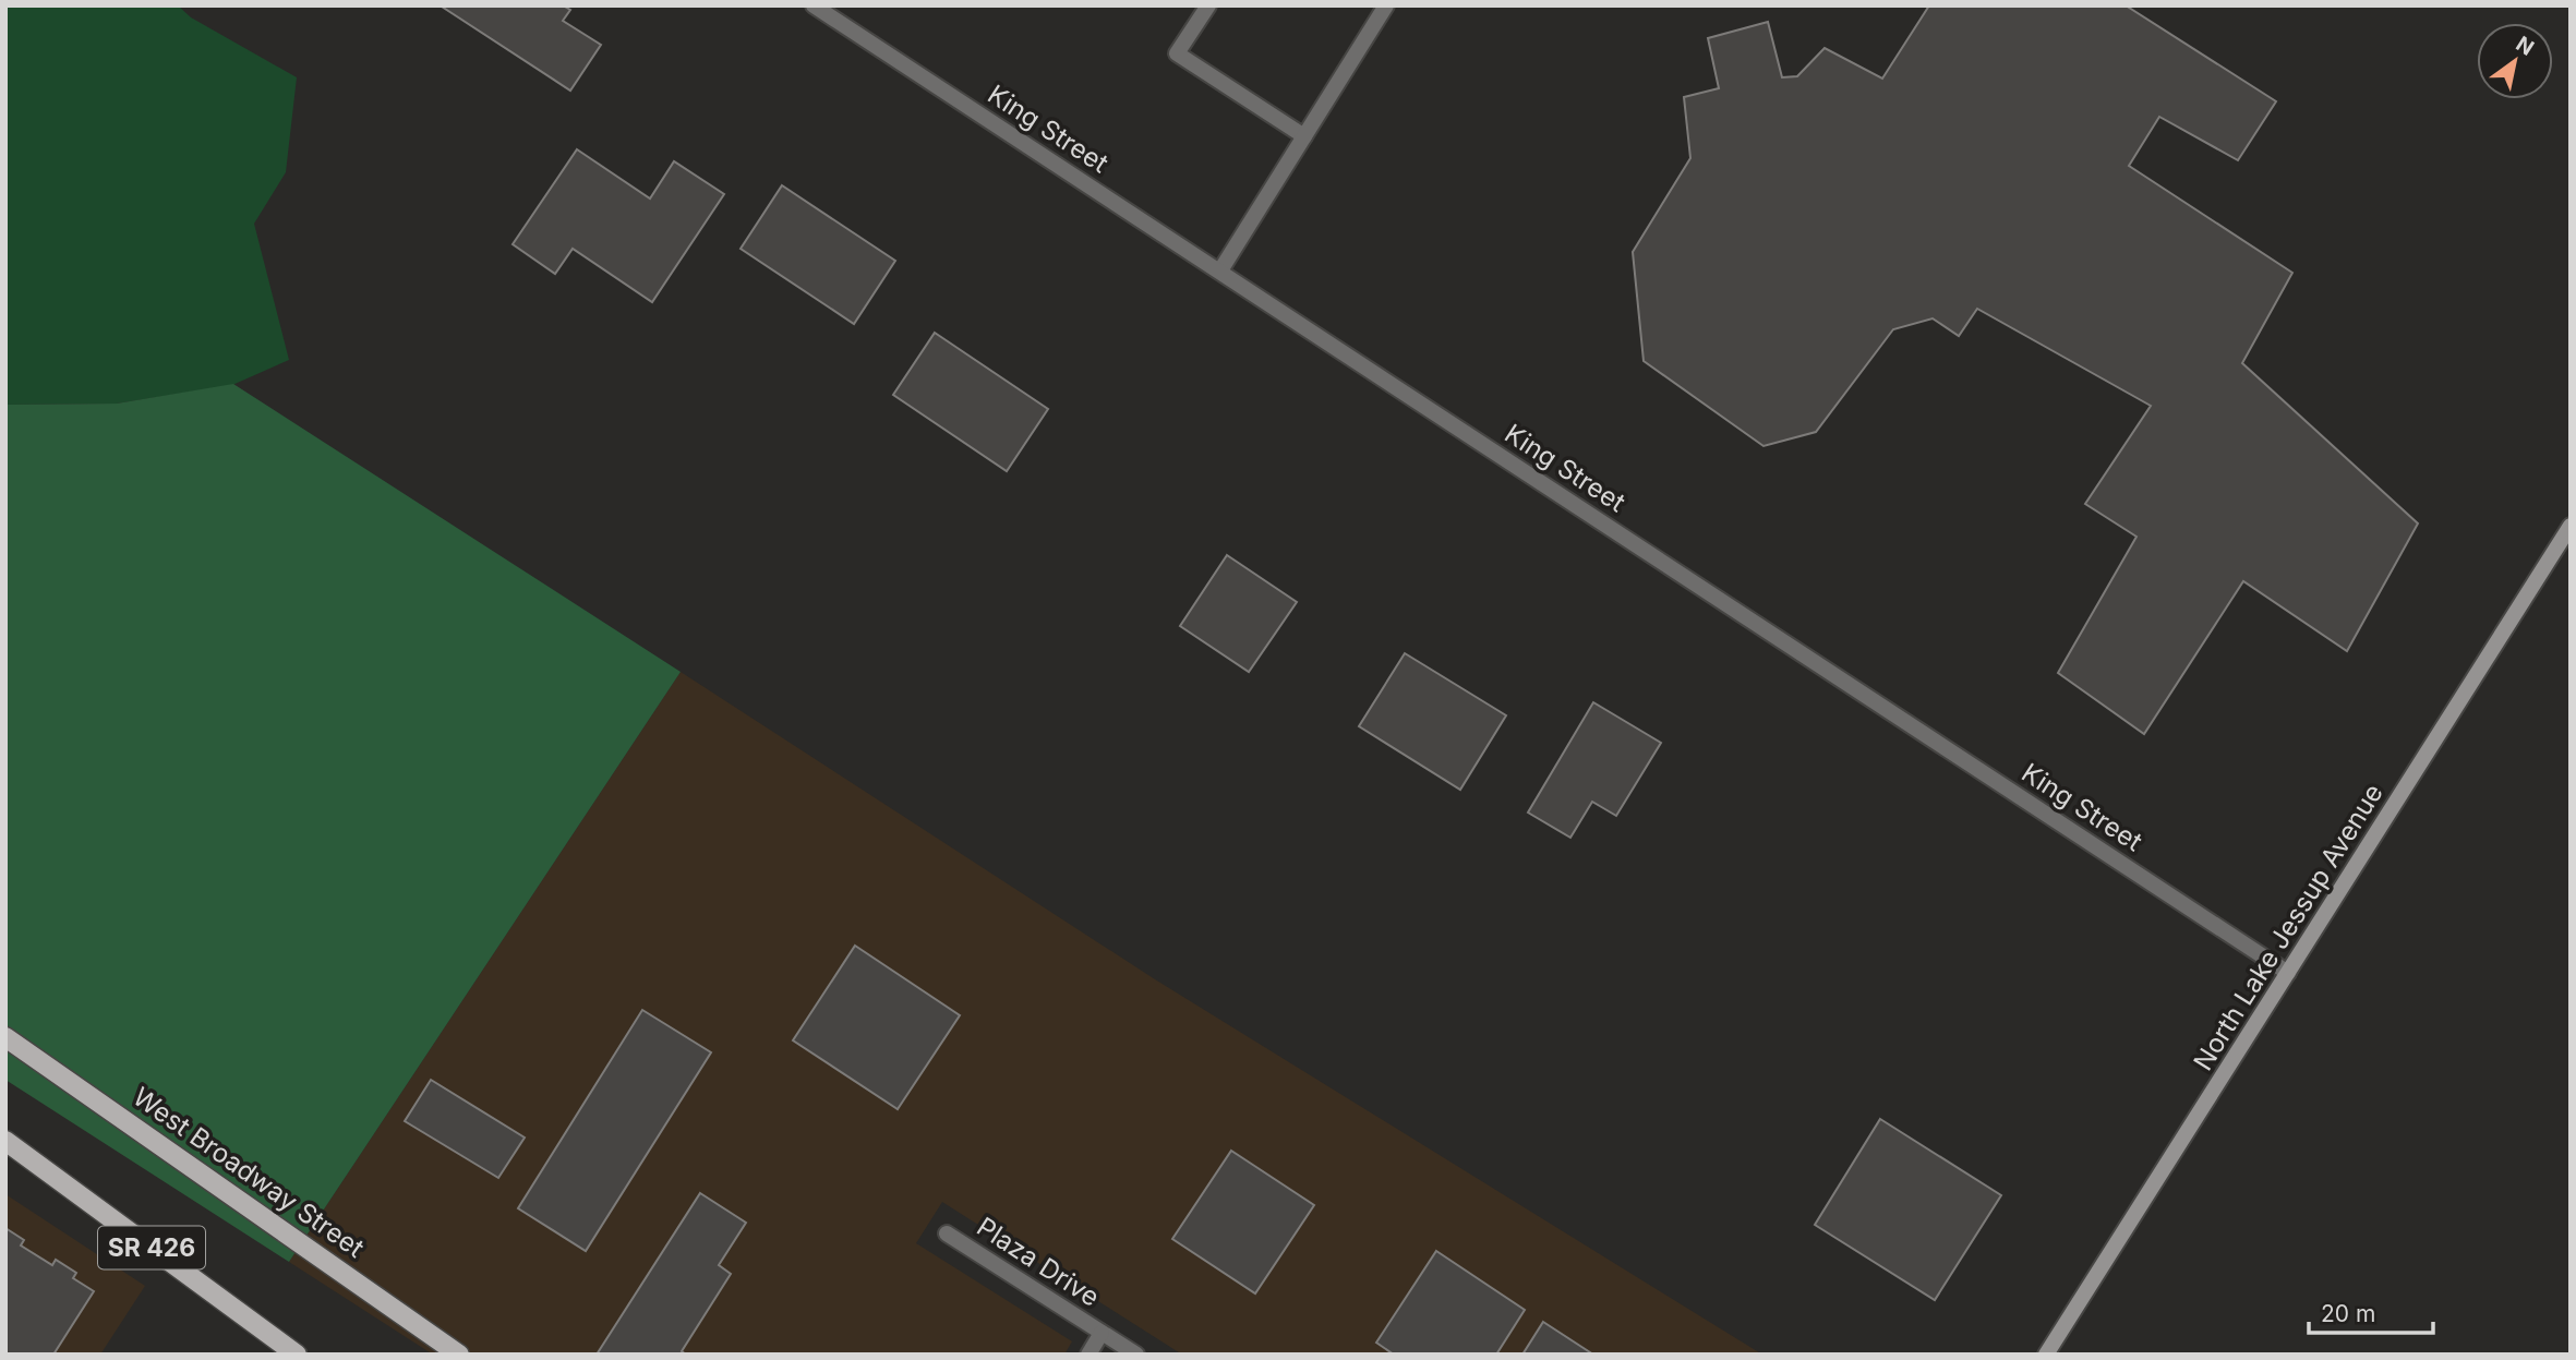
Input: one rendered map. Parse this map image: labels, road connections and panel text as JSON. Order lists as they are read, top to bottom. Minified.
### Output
{"streets":{"main road":["West Broadway Street","SR 426"],"street":["King Street","North Lake Jessup Avenue","Plaza Drive"]},"crossings":[["King Street","North Lake Jessup Avenue"]],"scale_bar":"20 m","north":"top right"}
